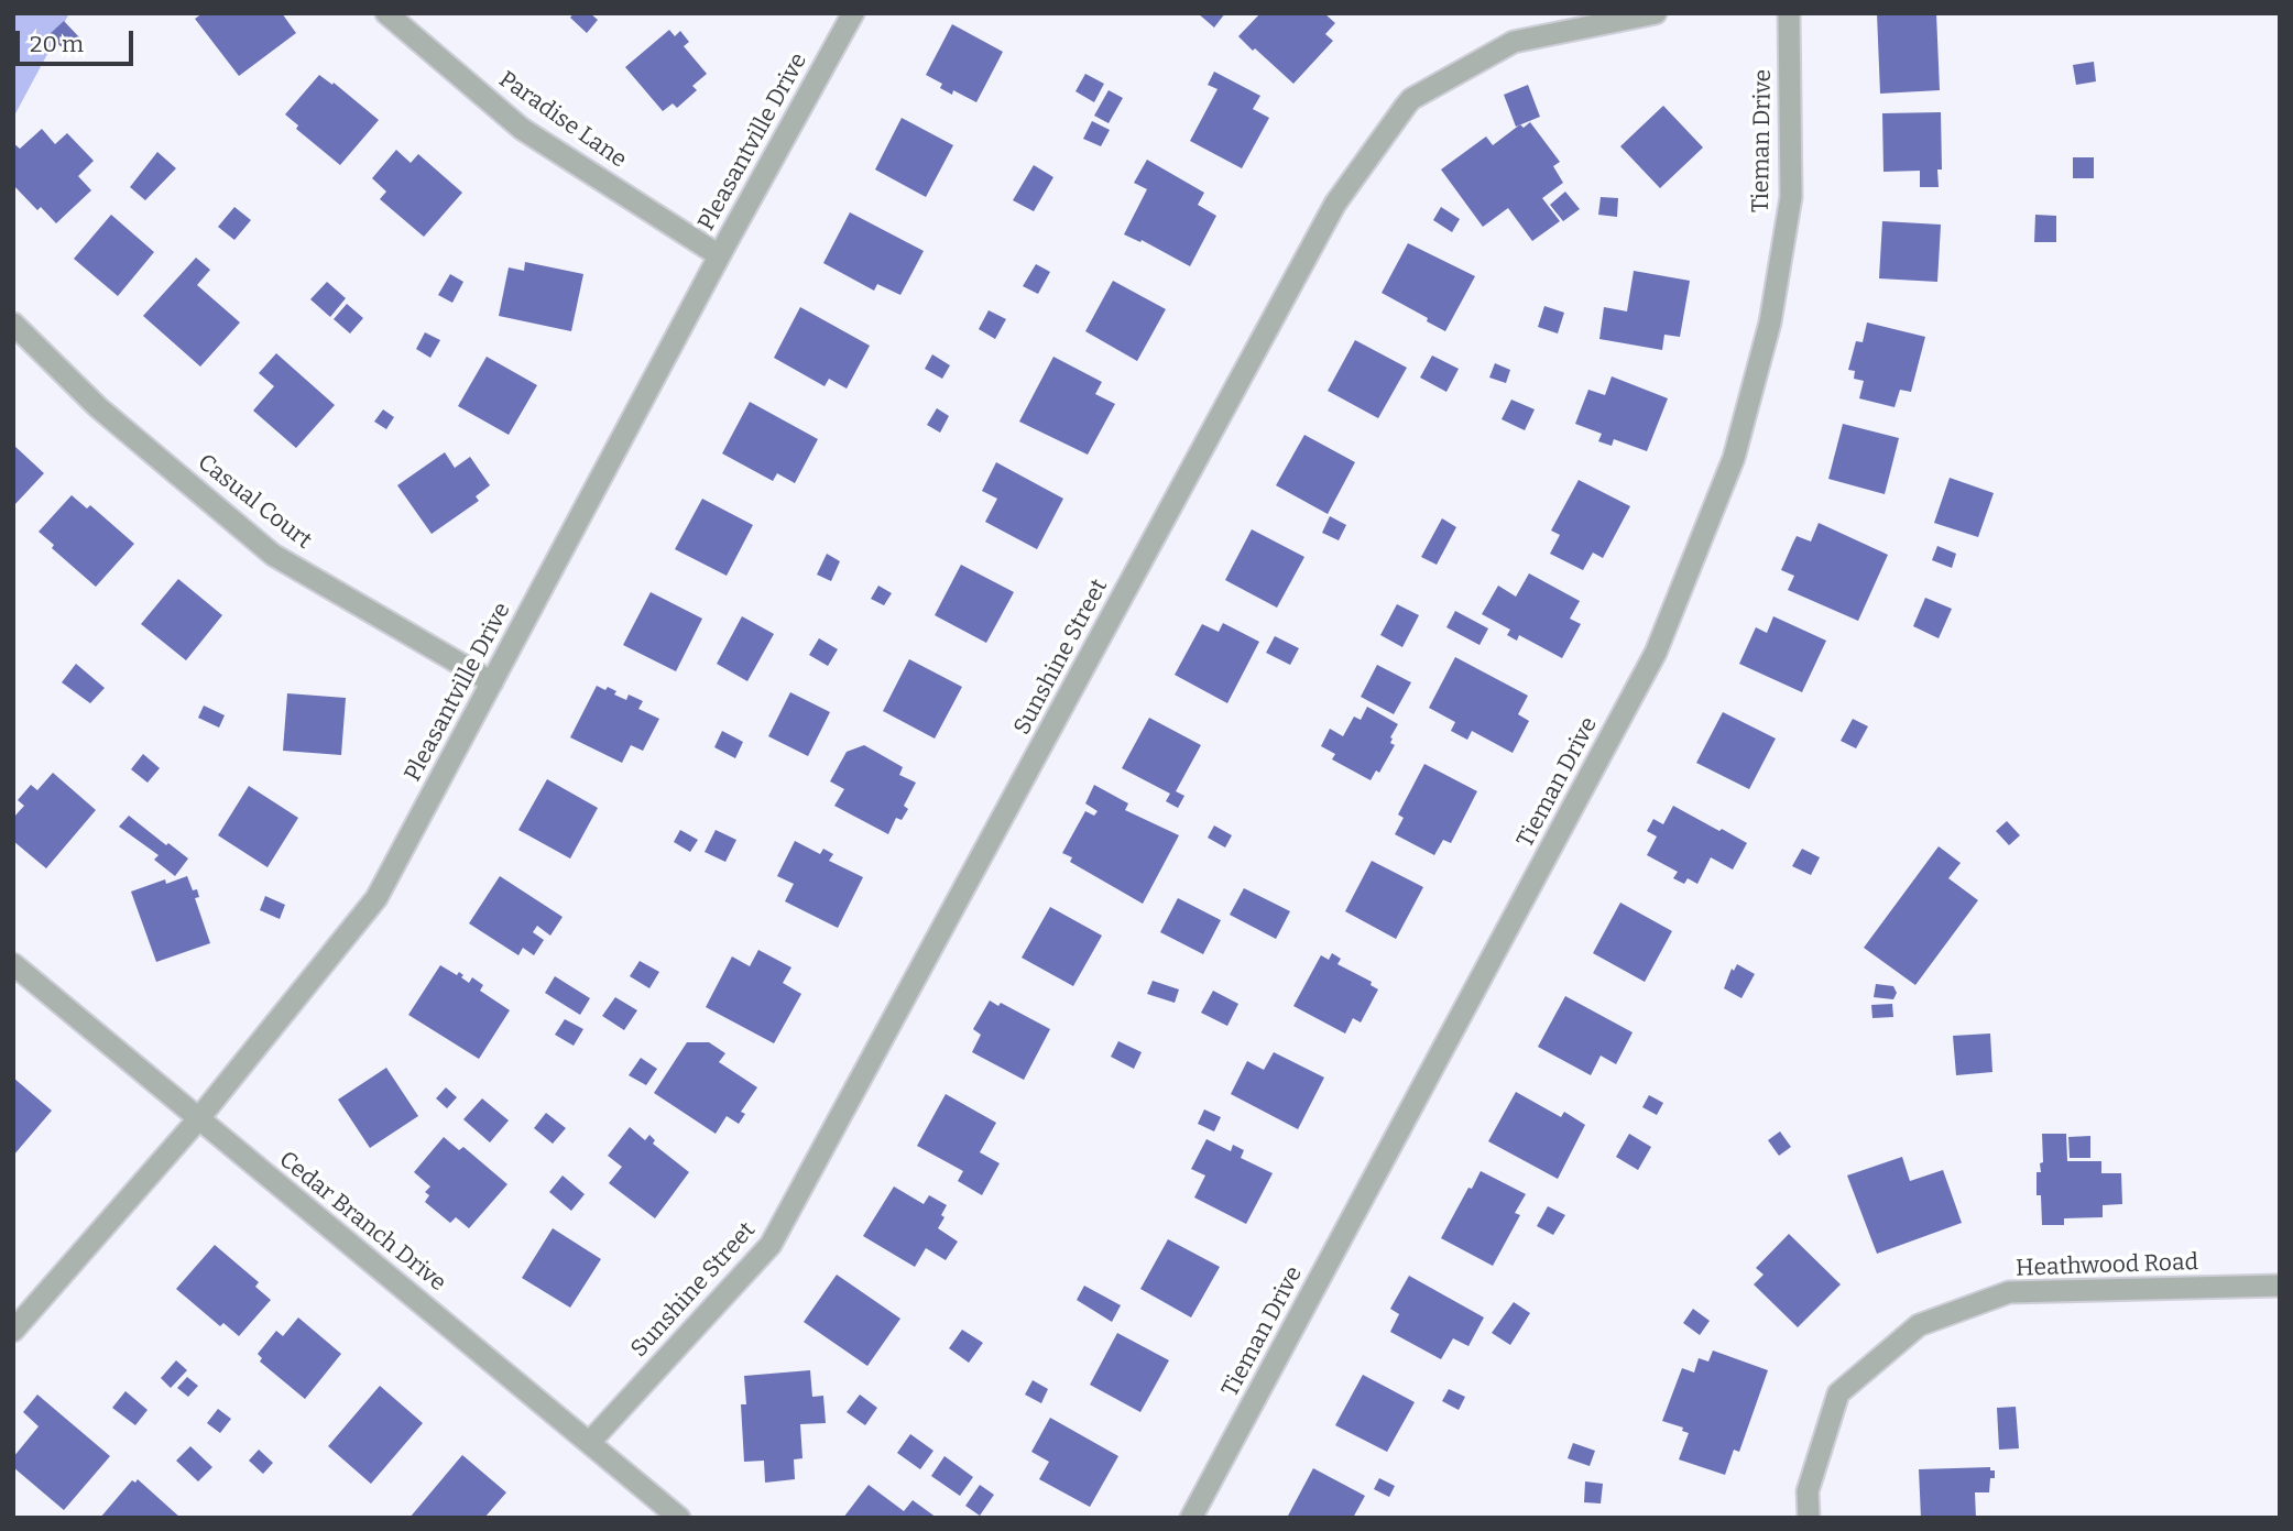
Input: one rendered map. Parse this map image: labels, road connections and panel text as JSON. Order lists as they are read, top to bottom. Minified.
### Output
{"streets":{"street":["Paradise Lane","Tieman Drive","Pleasantville Drive","Casual Court","Sunshine Street","Cedar Branch Drive","Heathwood Road"]},"crossings":[["Paradise Lane","Pleasantville Drive"],["Pleasantville Drive","Casual Court"],["Pleasantville Drive","Cedar Branch Drive"],["Sunshine Street","Cedar Branch Drive"]],"scale_bar":"20 m"}
